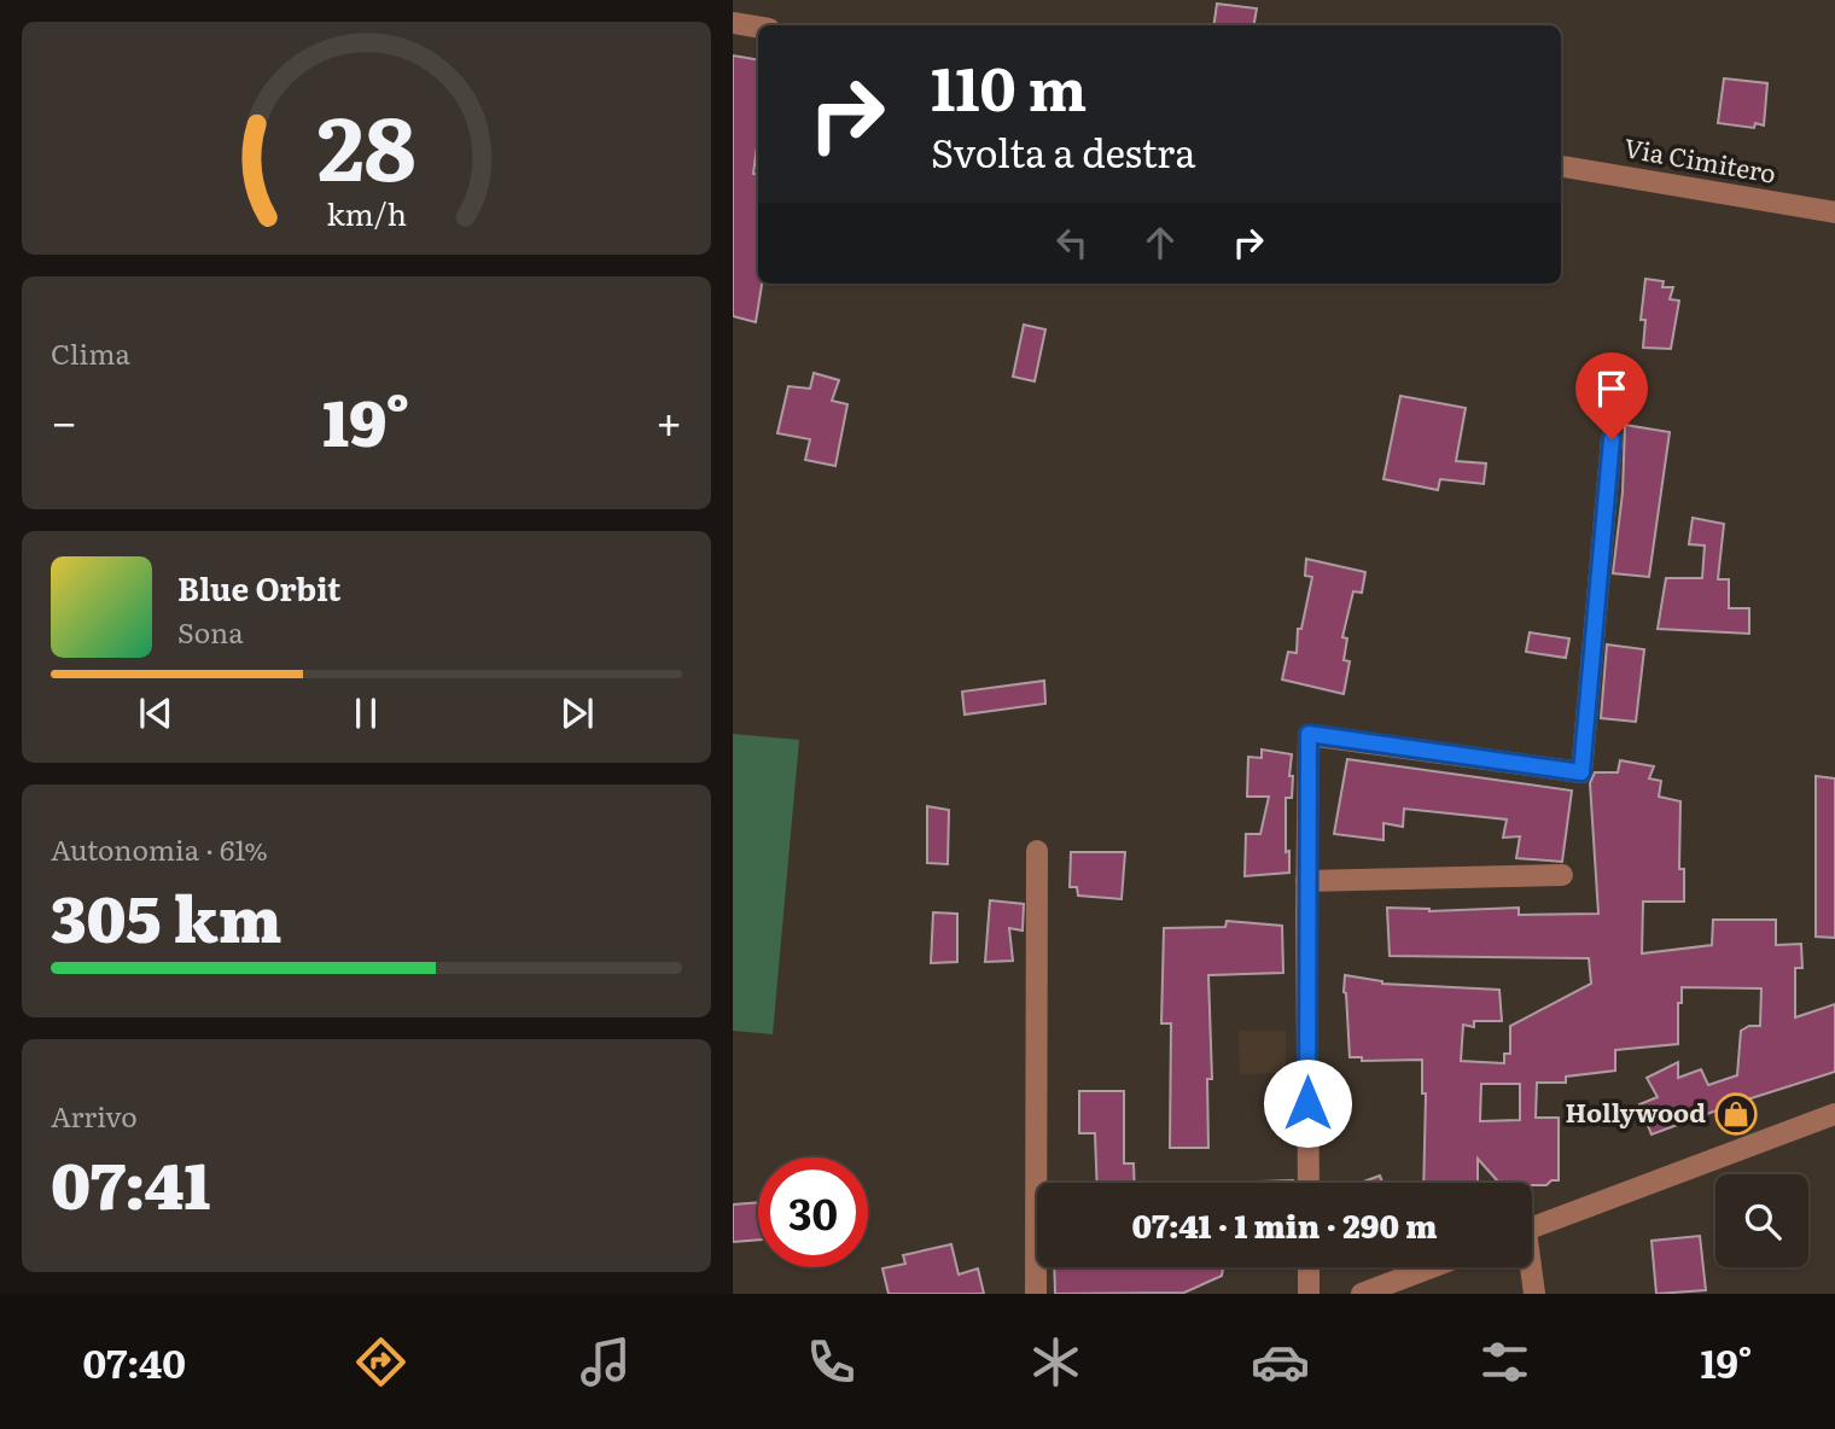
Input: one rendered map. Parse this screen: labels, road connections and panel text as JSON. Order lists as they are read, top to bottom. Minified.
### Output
{"streets":{"street":["Via Cimitero"]},"places":{"shop":["Hollywood"]},"page":{"turn":["110 m","Svolta a destra"],"tile":["Clima",["Autonomia · 61%","305 km"],["Arrivo","07:41"]],"heat":["−","19°","+"],"song":["Blue Orbit","Sona"],"limit":"30","trip":"07:41 · 1 min · 290 m","tabs":["07:40","19°"],"gauge":["28","km/h"]}}
